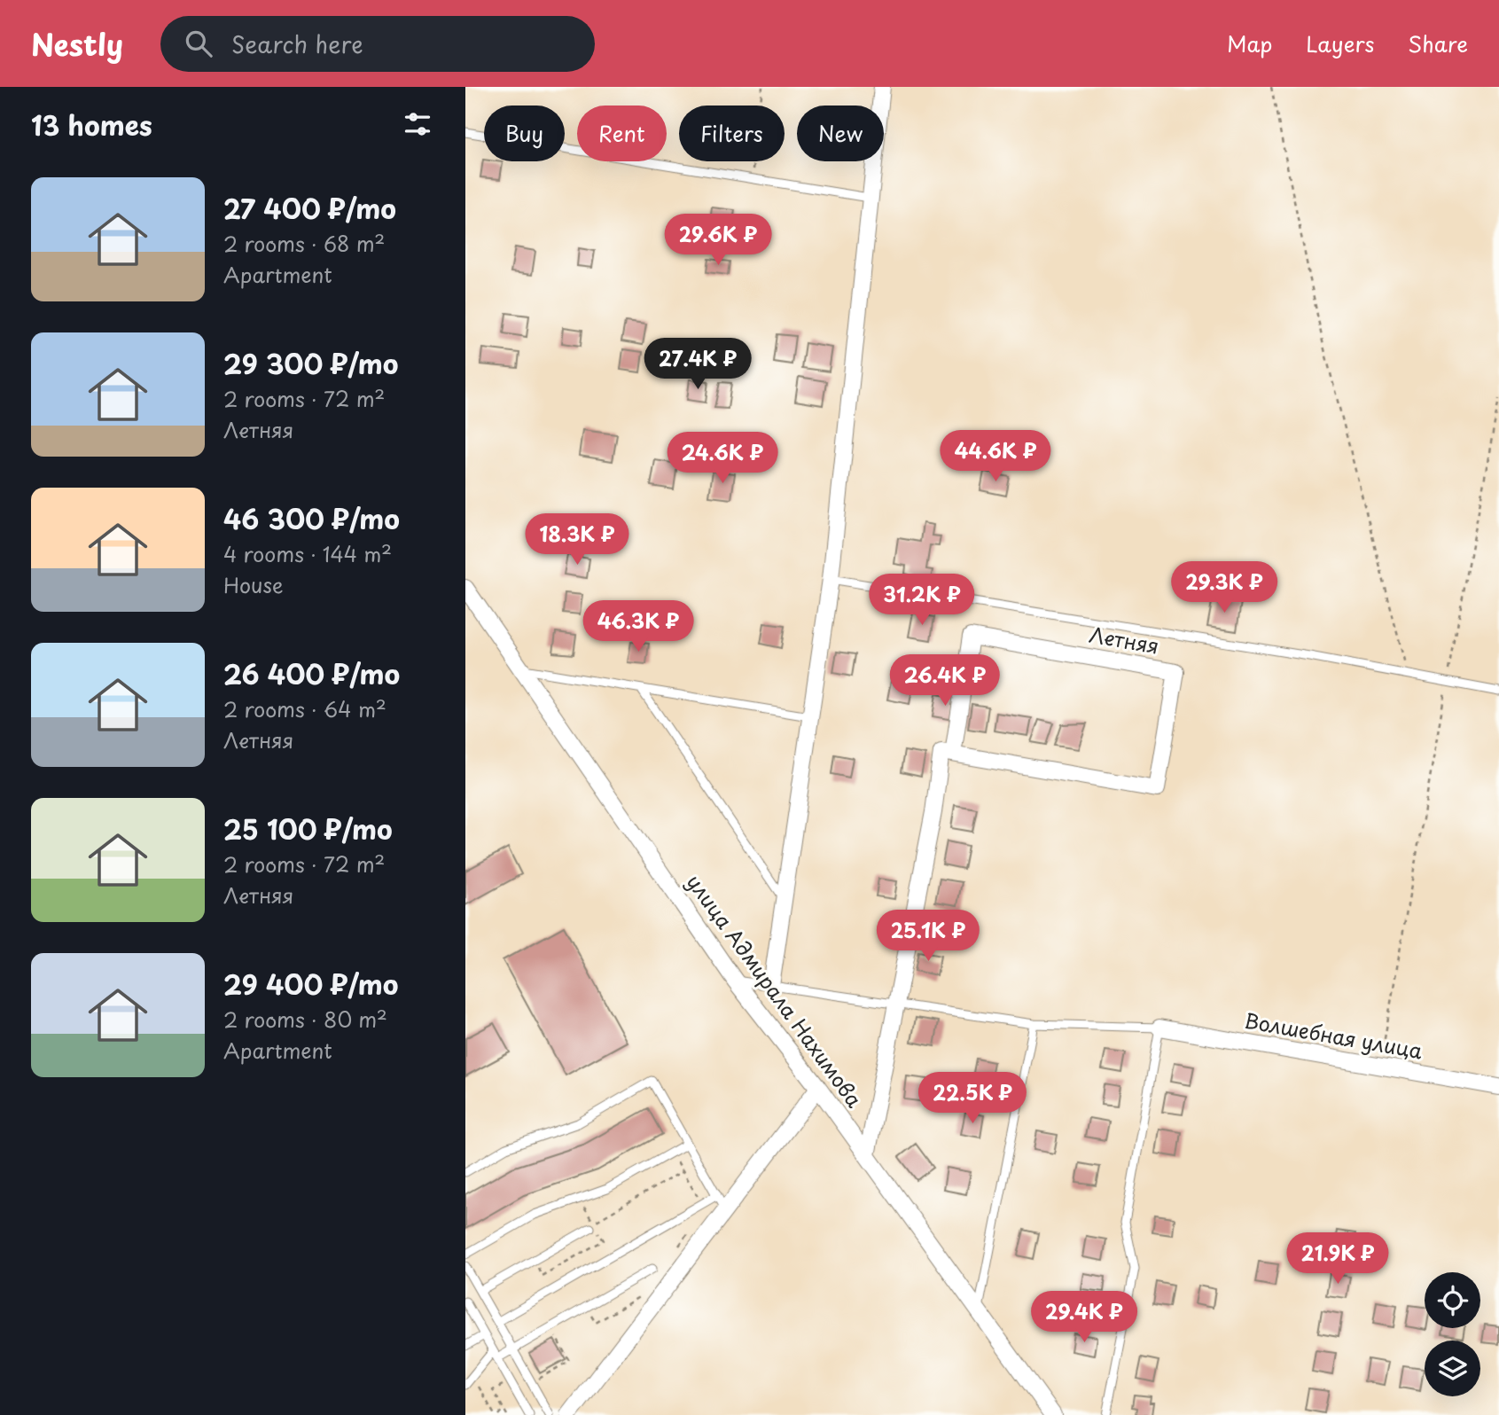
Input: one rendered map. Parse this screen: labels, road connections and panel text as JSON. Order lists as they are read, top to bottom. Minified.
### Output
{"streets":{"street":["Летняя","улица Адмирала Нахимова","Волшебная улица"]},"page":{"header":"Nestly","search":"Search here","nav":["Map","Layers","Share"],"heading":"13 homes","chip":["Buy","Rent","Filters","New"],"list":[{"name":"27 400 ₽/mo","note":"2 rooms · 68 m² · Apartment"},{"name":"29 300 ₽/mo","note":"2 rooms · 72 m² · Летняя"},{"name":"46 300 ₽/mo","note":"4 rooms · 144 m² · House"},{"name":"26 400 ₽/mo","note":"2 rooms · 64 m² · Летняя"},{"name":"25 100 ₽/mo","note":"2 rooms · 72 m² · Летняя"},{"name":"29 400 ₽/mo","note":"2 rooms · 80 m² · Apartment"}],"price":["29.6K ₽","27.4K ₽","44.6K ₽","24.6K ₽","18.3K ₽","29.3K ₽","31.2K ₽","46.3K ₽","26.4K ₽","25.1K ₽","22.5K ₽","21.9K ₽","29.4K ₽"]}}
